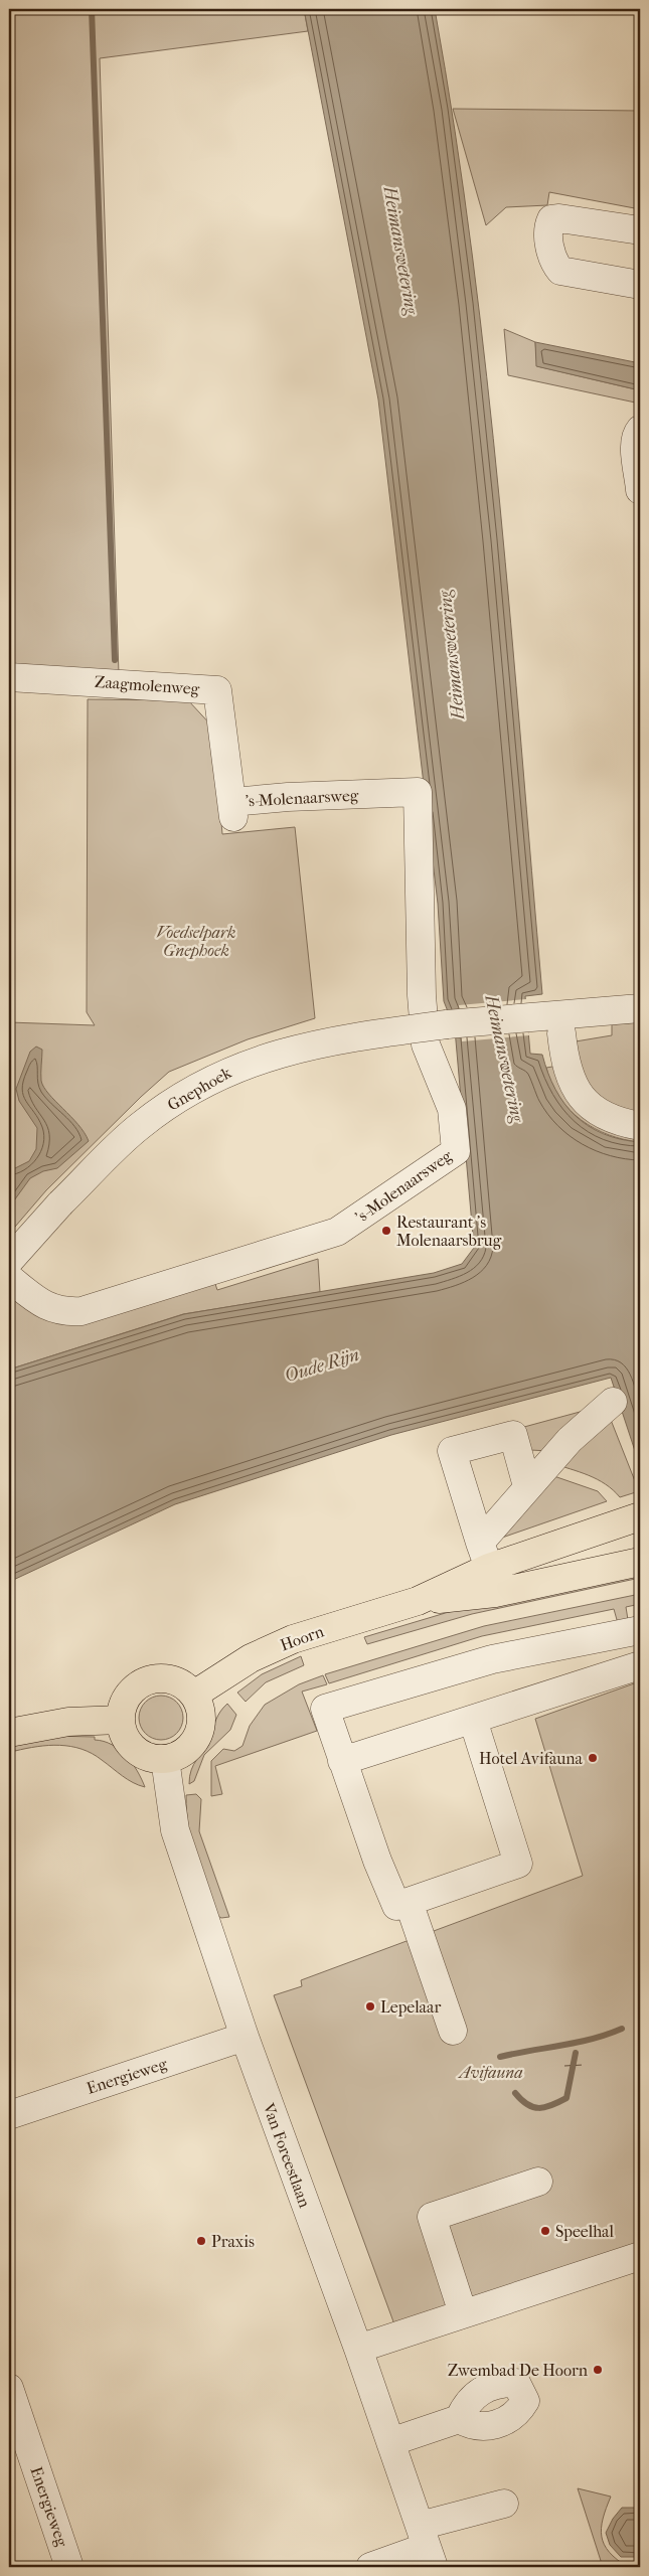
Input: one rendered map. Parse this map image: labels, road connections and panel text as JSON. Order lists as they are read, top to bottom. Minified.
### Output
{"streets":{"main road":["Hoorn"],"street":["Zaagmolenweg","'s-Molenaarsweg","Gnephoek","Energieweg","Van Foreestlaan"]},"crossings":[["Zaagmolenweg","'s-Molenaarsweg"],["Hoorn","Van Foreestlaan"],["Energieweg","Van Foreestlaan"]],"water":["Heimanswetering","Oude Rijn"],"parks":["Voedselpark Gnephoek","Avifauna"],"places":["Restaurant 's Molenaarsbrug","Hotel Avifauna","Lepelaar","Speelhal","Praxis","Zwembad De Hoorn"]}
